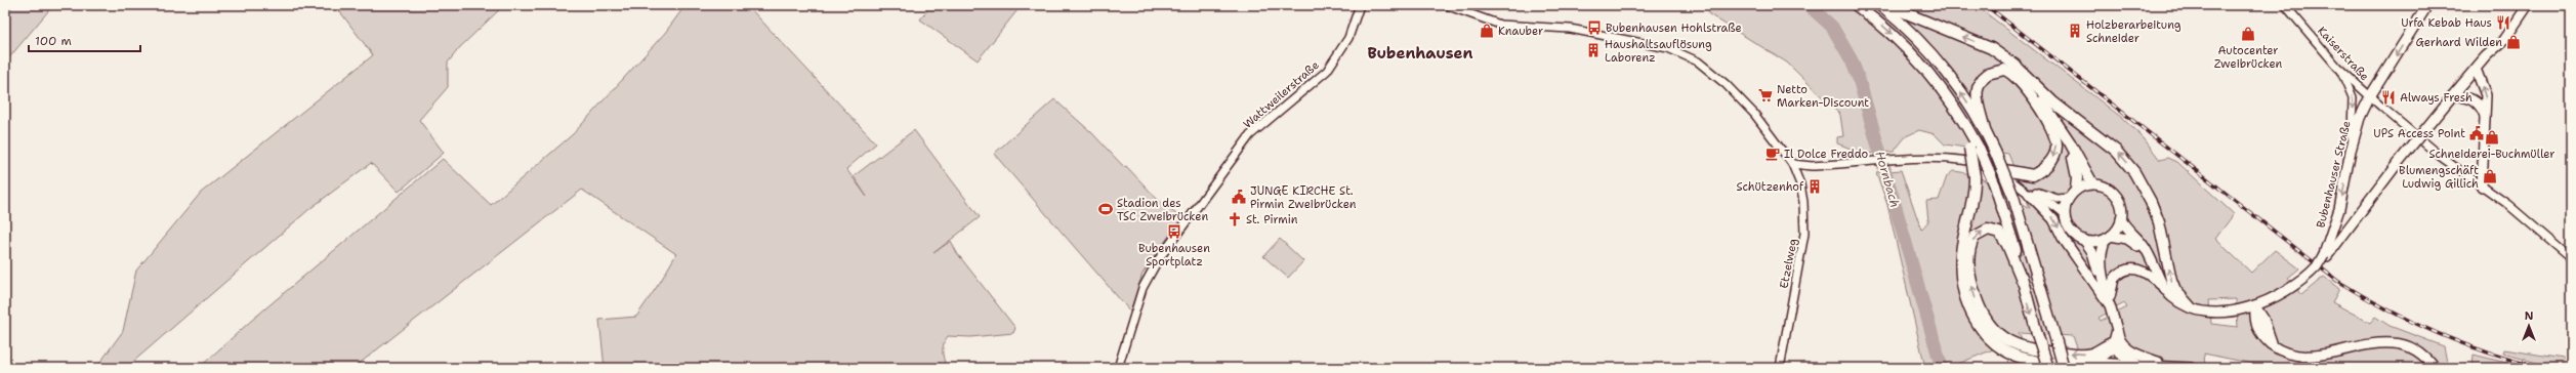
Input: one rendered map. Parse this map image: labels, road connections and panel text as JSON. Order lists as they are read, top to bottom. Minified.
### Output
{"streets":{"main road":["Bubenhauser Straße"],"street":["Kaiserstraße","Wattweilerstraße","Etzelweg"]},"crossings":[["Kaiserstraße","Bubenhauser Straße"]],"districts":["Bubenhausen"],"water":["Hornbach"],"places":{"restaurant":["Urfa Kebab Haus","Always Fresh"],"bus stop":["Bubenhausen Hohlstraße","Bubenhausen Sportplatz"],"shop":["Knauber","Autocenter Zweibrücken","Gerhard Wilden","Schneiderei-Buchmüller","Blumengschäft Ludwig Gillich"],"building":["Holzberarbeitung Schneider","Haushaltsauflösung Laborenz","Schützenhof"],"supermarket":["Netto Marken-Discount"],"public building":["UPS Access Point","JUNGE KIRCHE St. Pirmin Zweibrücken"],"cafe":["Il Dolce Freddo"],"sports":["Stadion des TSC Zweibrücken"],"church":["St. Pirmin"]},"scale_bar":"100 m","north":"top"}
